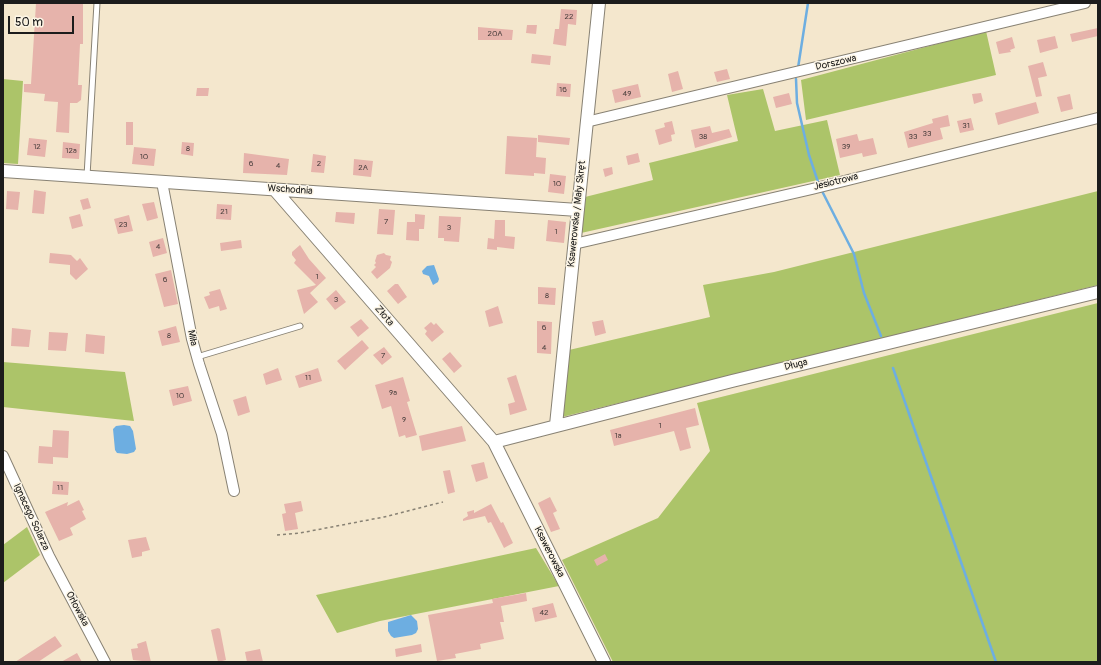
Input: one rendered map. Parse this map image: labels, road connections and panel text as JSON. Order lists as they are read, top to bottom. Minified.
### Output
{"streets":{"street":["Dorszowa","Jesiotrowa","Wschodnia","Ksawerowska / Mały Skręt","Złota","Miła","Długa","Ignacego Solarza","Ksawerowska","Orłowska"]},"crossings":[["Dorszowa","Ksawerowska / Mały Skręt"],["Jesiotrowa","Ksawerowska / Mały Skręt"],["Wschodnia","Ksawerowska / Mały Skręt"],["Wschodnia","Złota"],["Wschodnia","Miła"],["Ksawerowska / Mały Skręt","Długa"],["Złota","Długa"],["Złota","Ksawerowska"],["Długa","Ksawerowska"],["Ignacego Solarza","Orłowska"]],"house_numbers":["22","20A","16","49","31","33","38","33","12","39","8","12a","10","6","2","4","2A","10","21","7","23","3","1","4","1","6","8","3","6","8","4","7","11","9a","10","9","1","1a","11","42"],"scale_bar":"50 m"}
